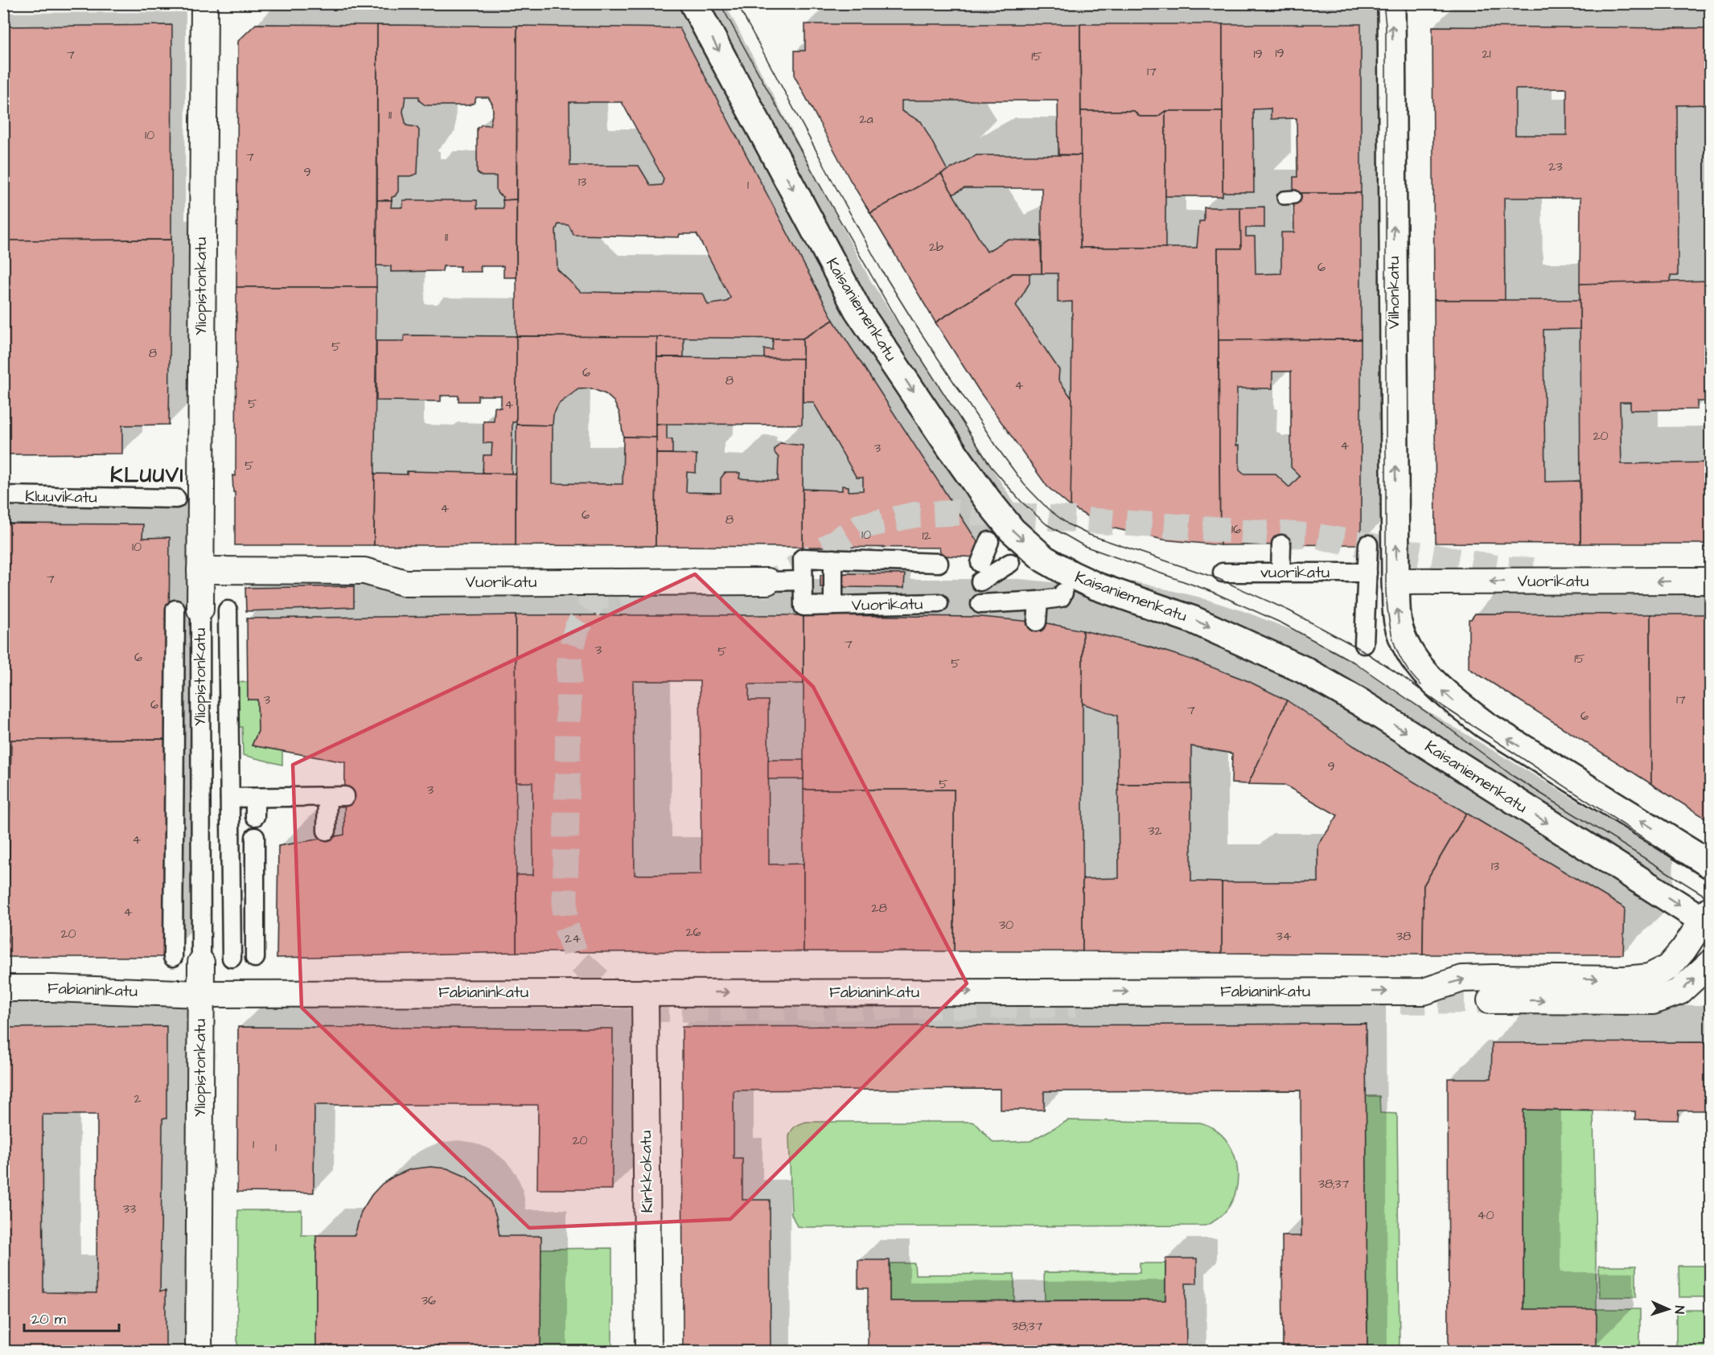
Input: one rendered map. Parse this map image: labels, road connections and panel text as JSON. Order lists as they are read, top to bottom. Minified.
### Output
{"streets":{"main road":["Vilhonkatu","Kaisaniemenkatu"],"street":["Yliopistonkatu","Kluuvikatu","vuorikatu","Vuorikatu","Fabianinkatu","Kirkkokatu"]},"crossings":[["Yliopistonkatu","Vuorikatu"],["Yliopistonkatu","Fabianinkatu"],["Vilhonkatu","Vuorikatu"],["Kaisaniemenkatu","Fabianinkatu"],["Fabianinkatu","Kirkkokatu"]],"one_way":["Vilhonkatu","Fabianinkatu"],"districts":["KLUUVI"],"house_numbers":["19","19","21","7","15","17","11","2a","10","7","23","9","13","1","11","2b","6","5","8","6","8","4","5","4","20","4","3","5","4","6","8","16","10","12","10","7","7","3","5","6","15","5","3","17","6","7","6","9","5","3","32","4","13","28","4","30","26","20","34","38","24","2","20","1","1","38;37","33","40","36","38;37"],"scale_bar":"20 m","north":"right"}
